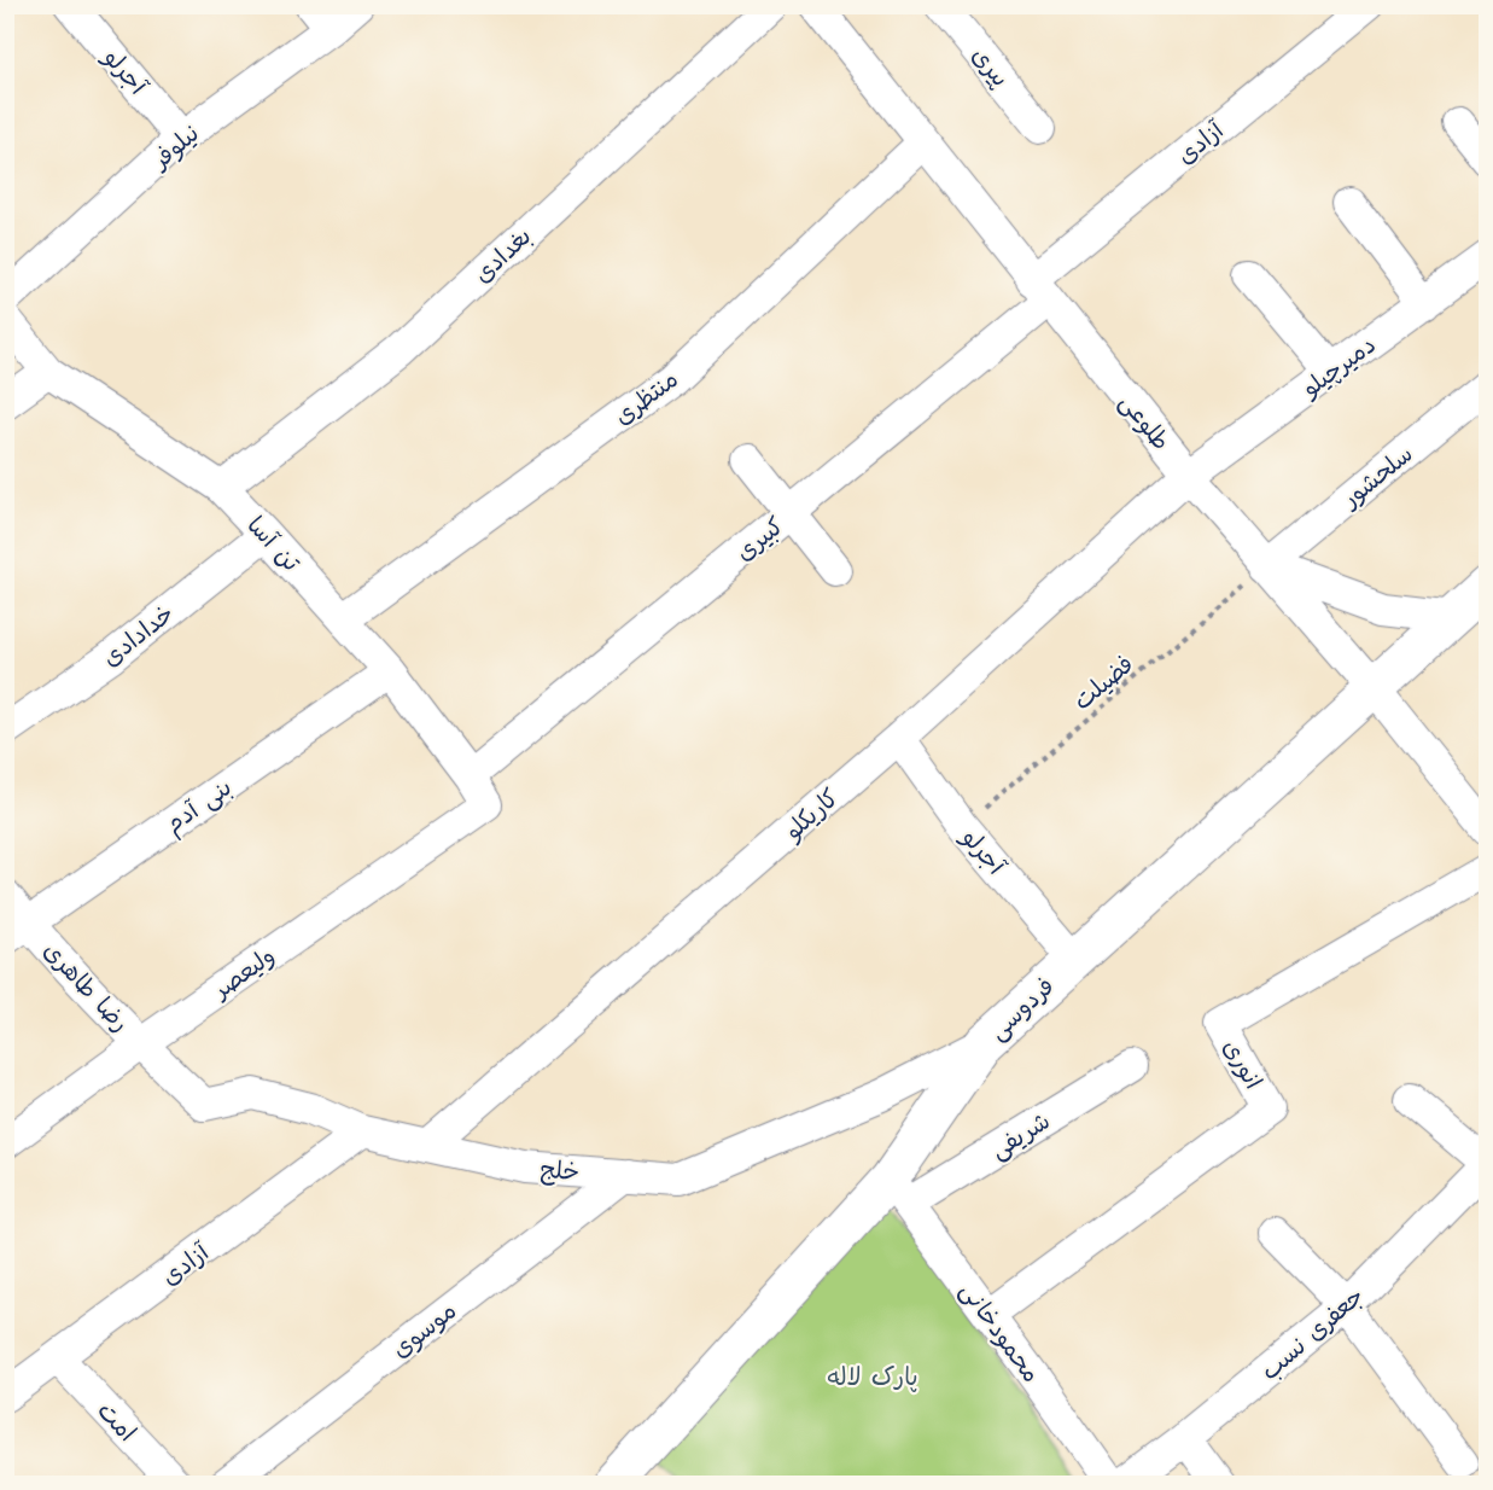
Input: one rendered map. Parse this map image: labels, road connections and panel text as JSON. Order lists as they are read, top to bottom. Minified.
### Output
{"streets":{"main road":["فردوسی"],"street":["پیری","آجرلو","آزادی","نیلوفر","بغدادی","دمیرچیلو","منتظری","طلوعی","سلحشور","کبیری","تن آسا","خدادادی","بنی آدم","کاریکلو","ولیعصر","رضا طاهری","انوری","شریفی","خلج","موسوی","محمودخانی","جعفری نسب","امت"],"path":["فضیلت"]},"crossings":[["آجرلو","نیلوفر"],["آجرلو","فضیلت"],["آجرلو","کاریکلو"],["آجرلو","فردوسی"],["آزادی","طلوعی"],["آزادی","کبیری"],["آزادی","خلج"],["آزادی","امت"],["بغدادی","تن آسا"],["دمیرچیلو","طلوعی"],["دمیرچیلو","کاریکلو"],["منتظری","طلوعی"],["منتظری","تن آسا"],["طلوعی","سلحشور"],["طلوعی","کبیری"],["طلوعی","فضیلت"],["طلوعی","کاریکلو"],["طلوعی","فردوسی"],["سلحشور","فضیلت"],["کبیری","تن آسا"],["تن آسا","خدادادی"],["تن آسا","بنی آدم"],["تن آسا","ولیعصر"],["بنی آدم","رضا طاهری"],["کاریکلو","خلج"],["ولیعصر","رضا طاهری"],["ولیعصر","خلج"],["رضا طاهری","خلج"],["فردوسی","شریفی"],["فردوسی","خلج"],["فردوسی","محمودخانی"],["انوری","محمودخانی"],["شریفی","محمودخانی"],["خلج","موسوی"]],"parks":["پارک لاله"]}
